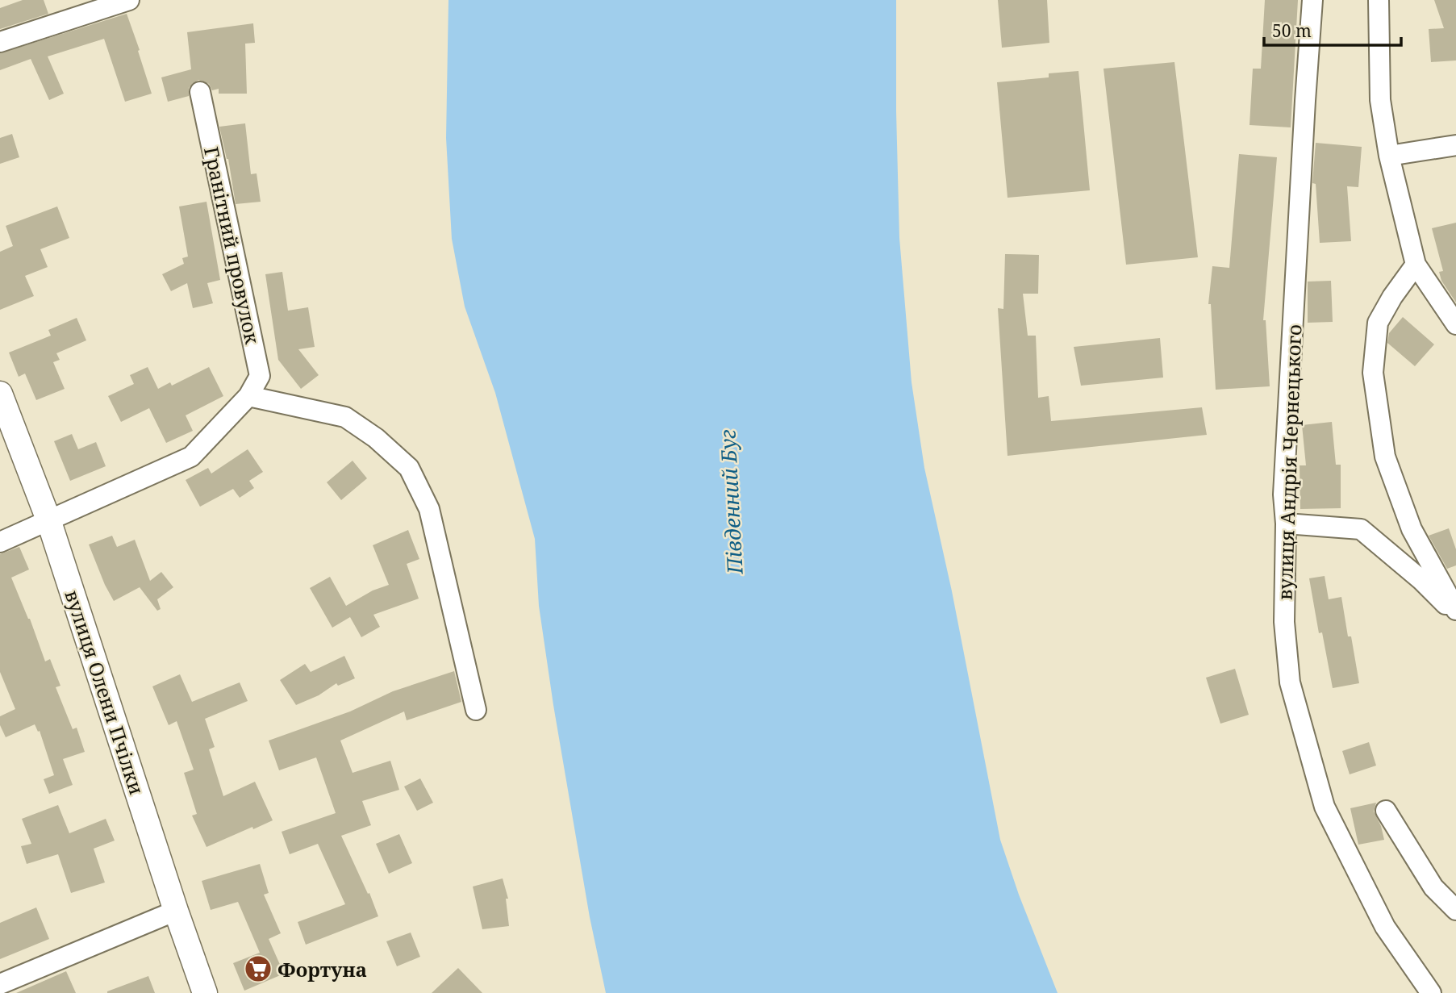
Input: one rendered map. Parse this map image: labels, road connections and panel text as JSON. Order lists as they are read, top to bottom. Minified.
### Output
{"streets":{"street":["Гранітний провулок","вулиця Андрія Чернецького","вулиця Олени Пчілки"]},"water":["Південний Буг"],"places":{"supermarket":["Фортуна"]},"scale_bar":"50 m"}
